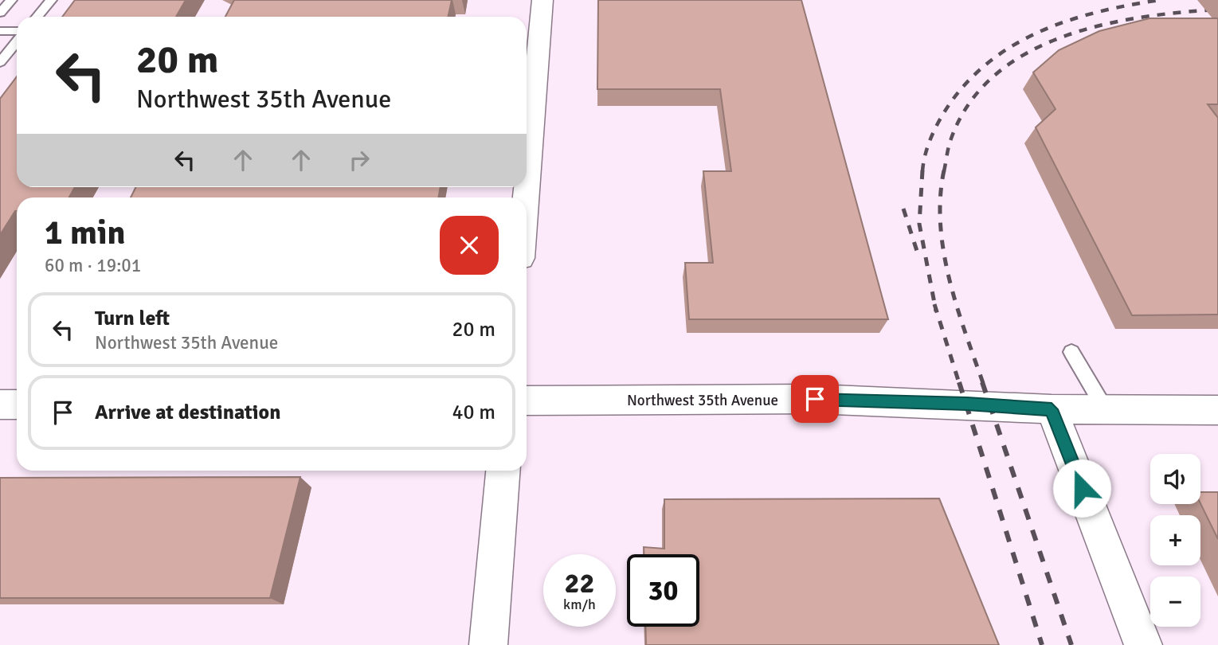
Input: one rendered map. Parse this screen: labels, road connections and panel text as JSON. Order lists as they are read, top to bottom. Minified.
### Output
{"streets":{"street":["Northwest 35th Avenue"]},"page":{"turn":["20 m","Northwest 35th Avenue"],"heading":["1 min","60 m · 19:01"],"list":[{"name":"Turn left","note":"Northwest 35th Avenue","value":"20 m"},{"name":"Arrive at destination","value":"40 m"}],"map_buttons":["+","−"],"speed":"22 km/h","limit":"30"}}
